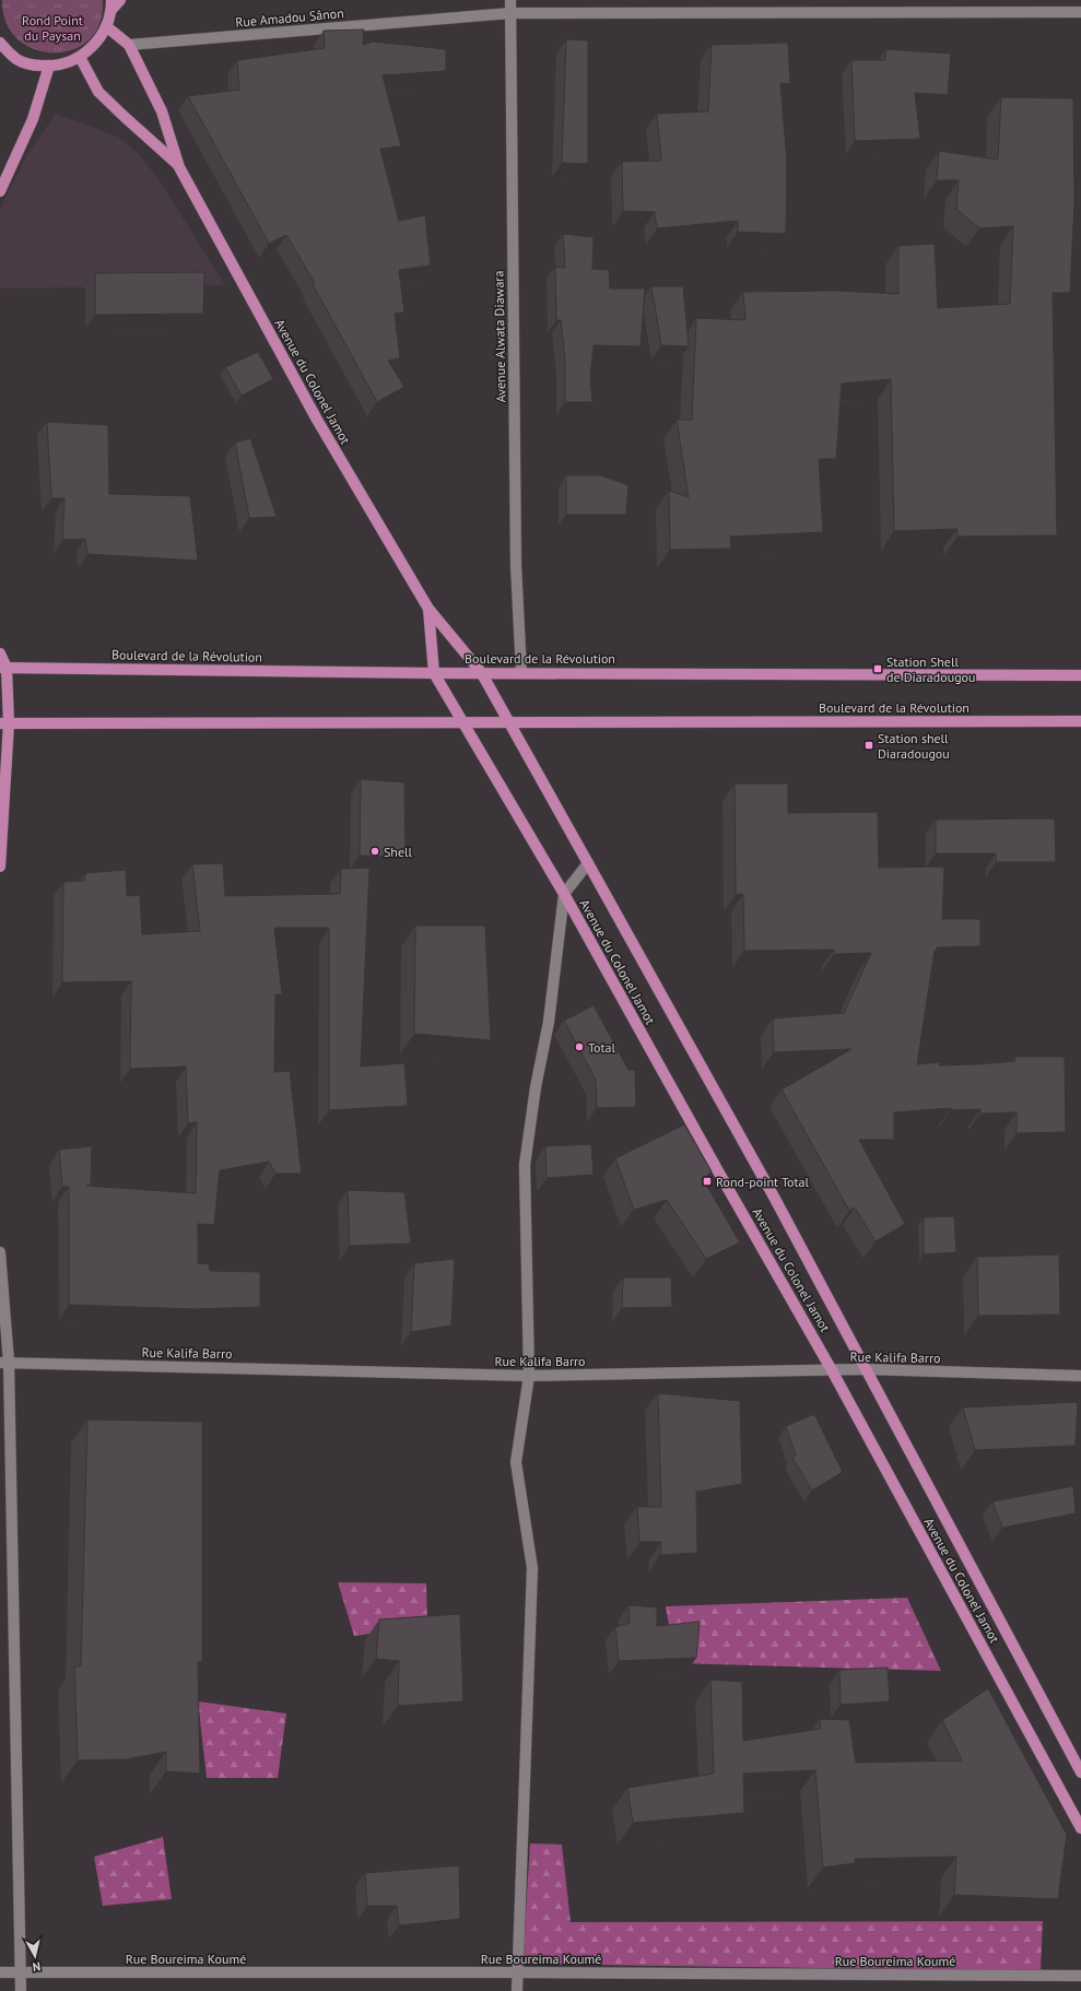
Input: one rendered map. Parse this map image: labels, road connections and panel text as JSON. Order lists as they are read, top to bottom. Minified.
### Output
{"streets":{"main road":["Avenue du Colonel Jamot","Boulevard de la Révolution"],"street":["Rue Amadou Sânon","Avenue Alwata Diawara","Rue Kalifa Barro","Rue Boureima Koumé"]},"crossings":[["Rue Amadou Sânon","Avenue Alwata Diawara"],["Rue Amadou Sânon","Avenue du Colonel Jamot"],["Avenue Alwata Diawara","Boulevard de la Révolution"],["Avenue du Colonel Jamot","Boulevard de la Révolution"],["Avenue du Colonel Jamot","Rue Kalifa Barro"]],"parks":["Rond Point du Paysan"],"places":{"transit":["Station Shell de Diaradougou","Station shell Diaradougou","Rond-point Total"],"other":["Shell","Total"]},"north":"bottom"}
